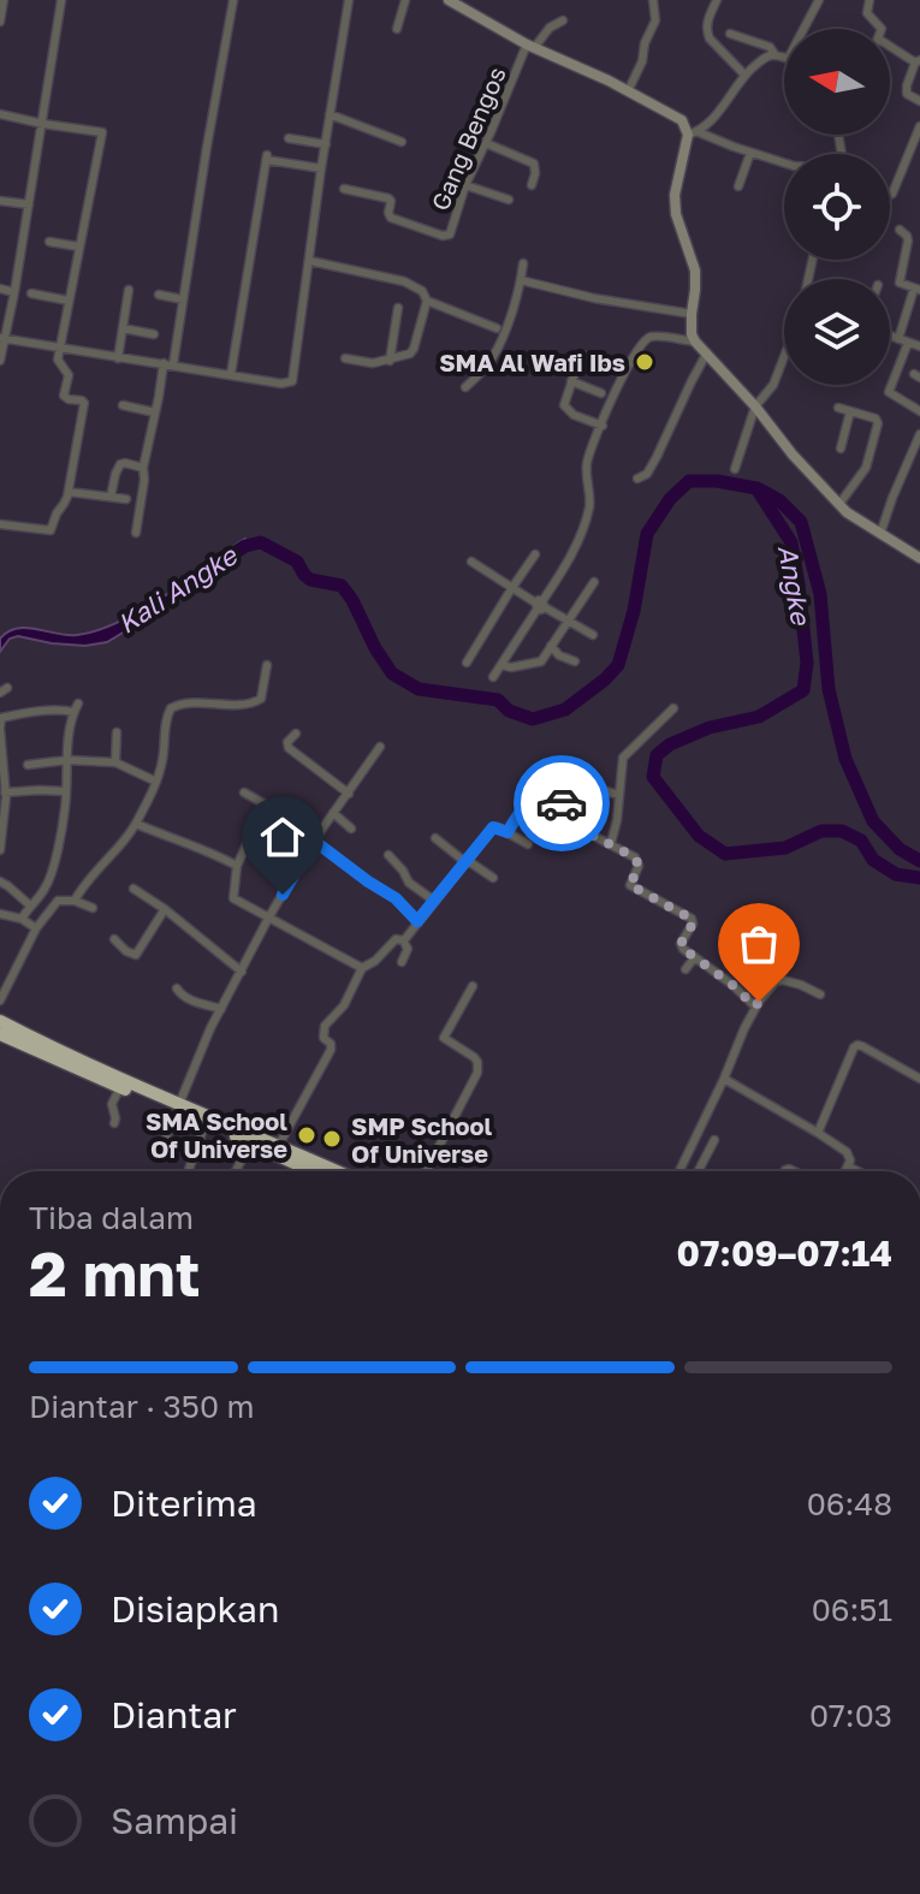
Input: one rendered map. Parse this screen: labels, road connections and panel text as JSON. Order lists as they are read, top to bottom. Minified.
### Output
{"streets":{"street":["Gang Bengos"]},"water":["Angke","Kali Angke"],"places":["SMA Al Wafi Ibs","SMA School Of Universe","SMP School Of Universe"],"north":"left","page":{"heading":["2 mnt","Tiba dalam","07:09–07:14"],"bar":"Diantar · 350 m","list":[["Diterima","06:48"],["Disiapkan","06:51"],["Diantar","07:03"],"Sampai"]}}
